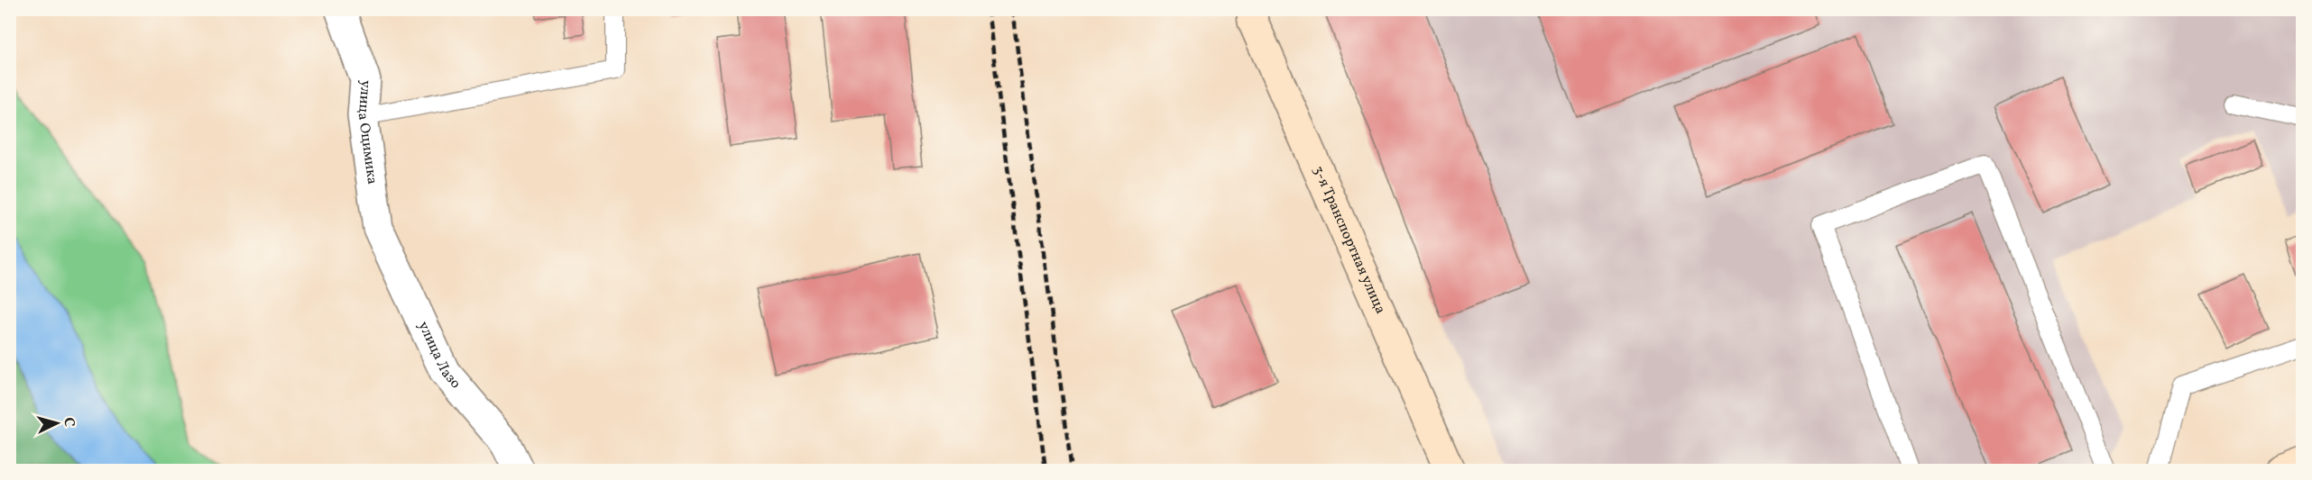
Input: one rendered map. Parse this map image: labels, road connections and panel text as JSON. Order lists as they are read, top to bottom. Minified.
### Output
{"streets":{"street":["улица Оцимика","3-я Транспортная улица","улица Лазо"]},"crossings":[["улица Оцимика","улица Лазо"]],"north":"right"}
